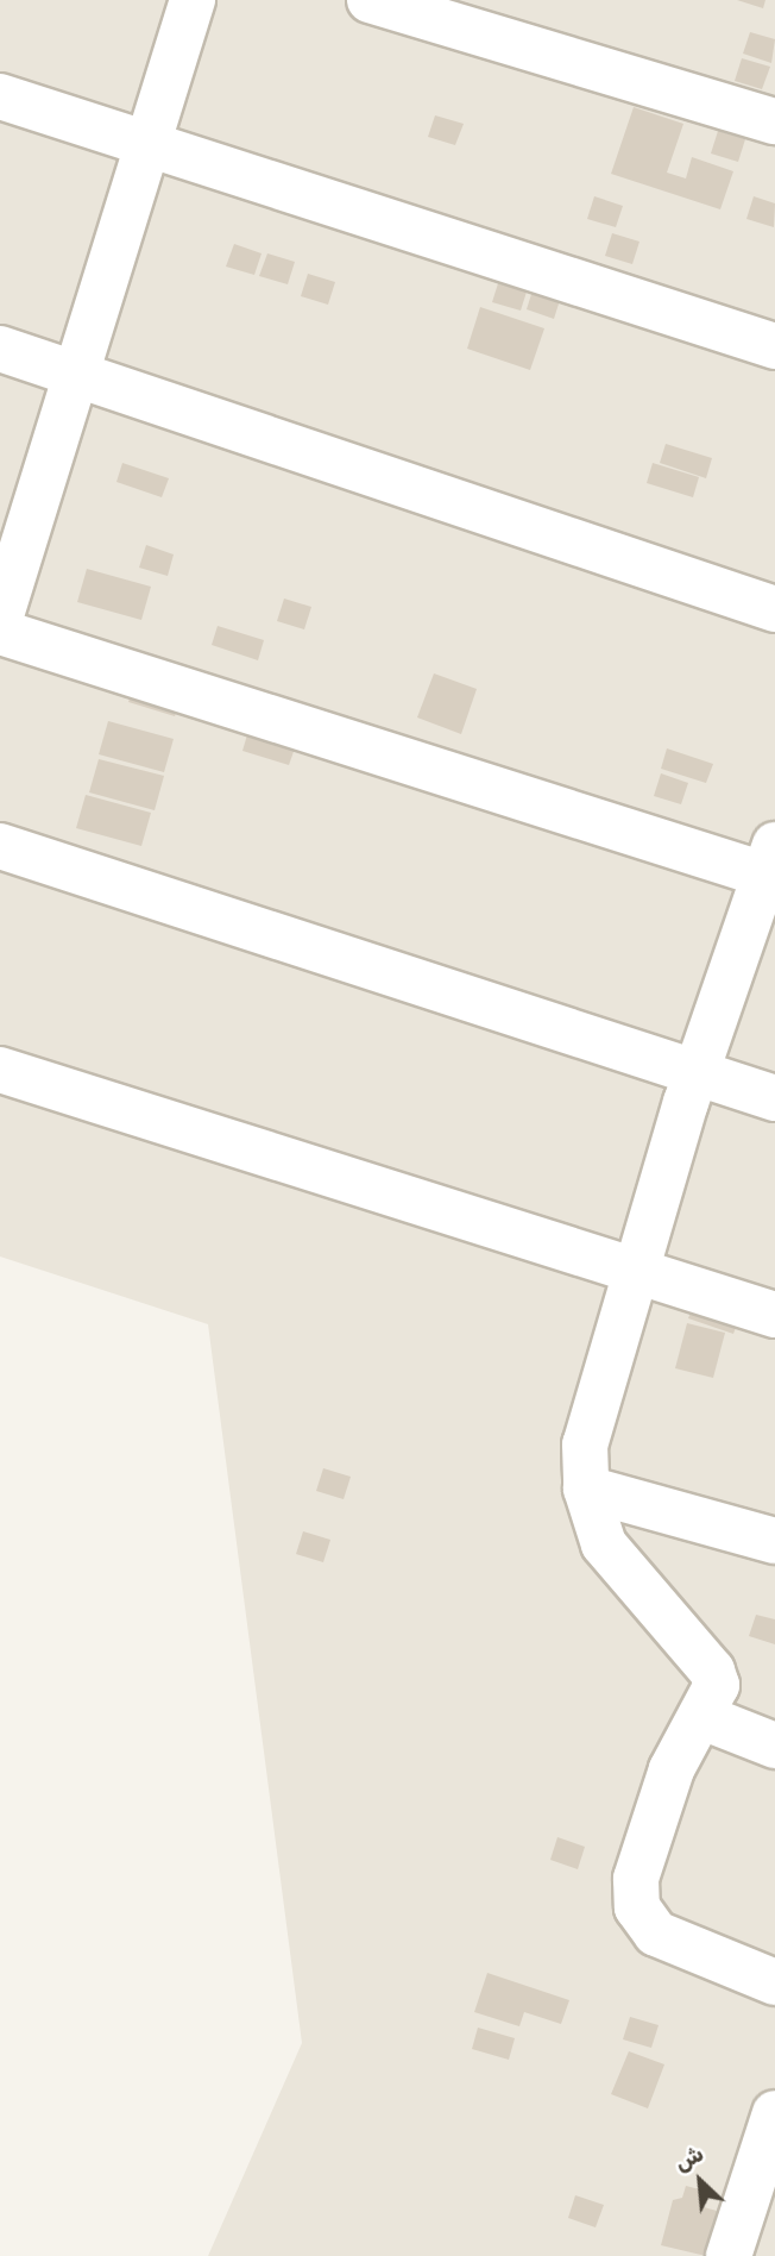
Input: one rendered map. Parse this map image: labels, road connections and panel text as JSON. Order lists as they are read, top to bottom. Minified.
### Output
{"north":"top left"}
